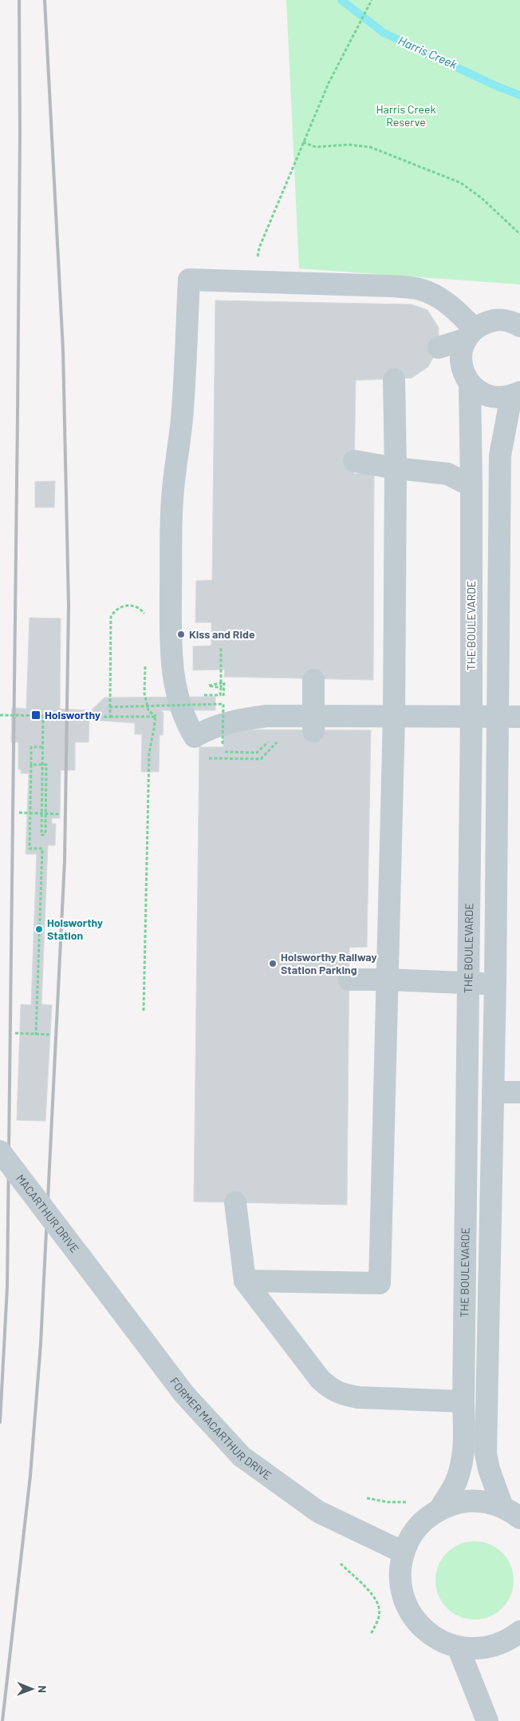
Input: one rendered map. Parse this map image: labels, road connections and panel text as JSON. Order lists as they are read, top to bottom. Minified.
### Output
{"streets":{"street":["THE BOULEVARDE","MACARTHUR DRIVE","FORMER MACARTHUR DRIVE"]},"crossings":[["MACARTHUR DRIVE","FORMER MACARTHUR DRIVE"]],"water":["Harris Creek"],"parks":["Harris Creek Reserve"],"places":{"other":["Kiss and Ride","Holsworthy Station","Holsworthy Railway Station Parking"],"transit":["Holsworthy"]},"north":"right"}
